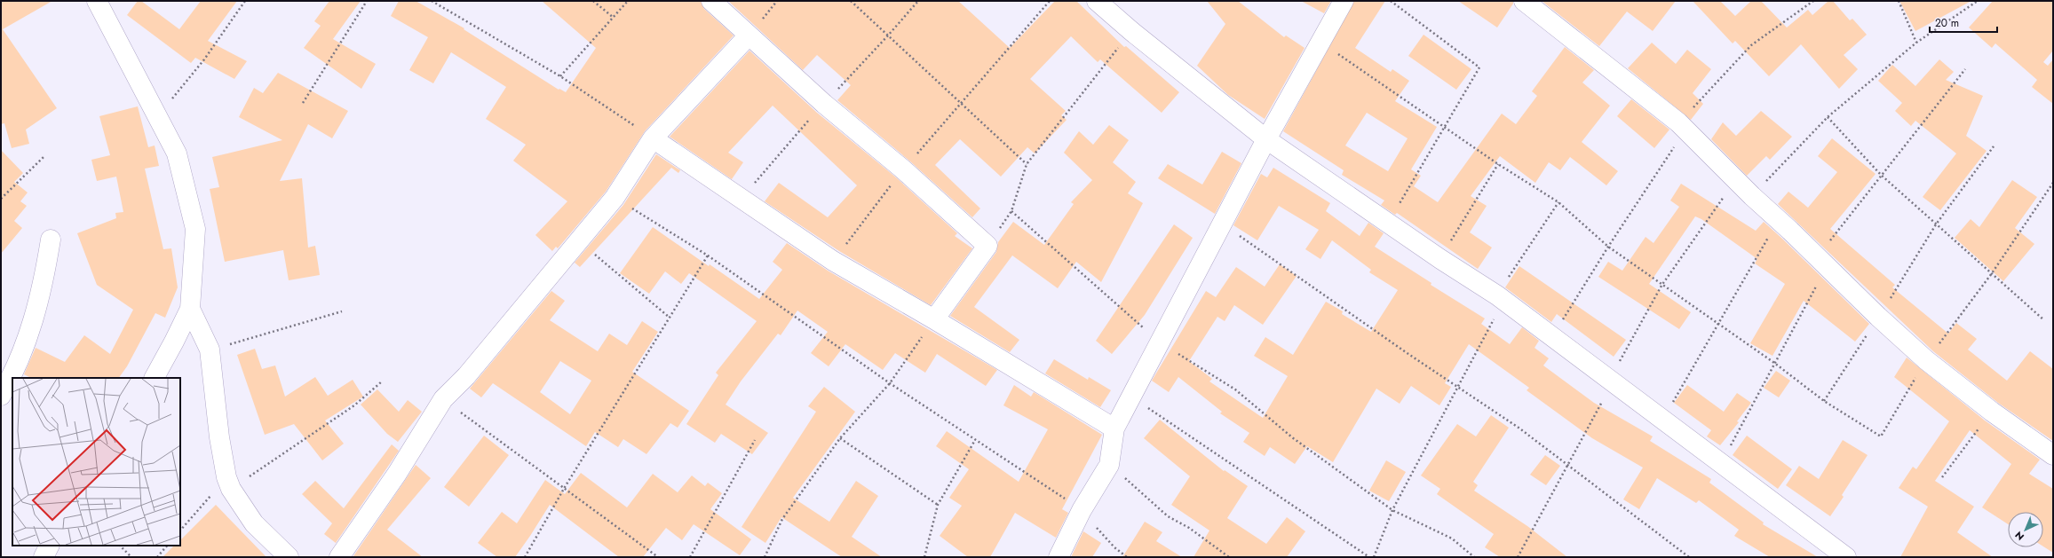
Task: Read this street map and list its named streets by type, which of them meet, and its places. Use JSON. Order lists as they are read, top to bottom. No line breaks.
{"scale_bar":"20 m","north":"bottom left"}
